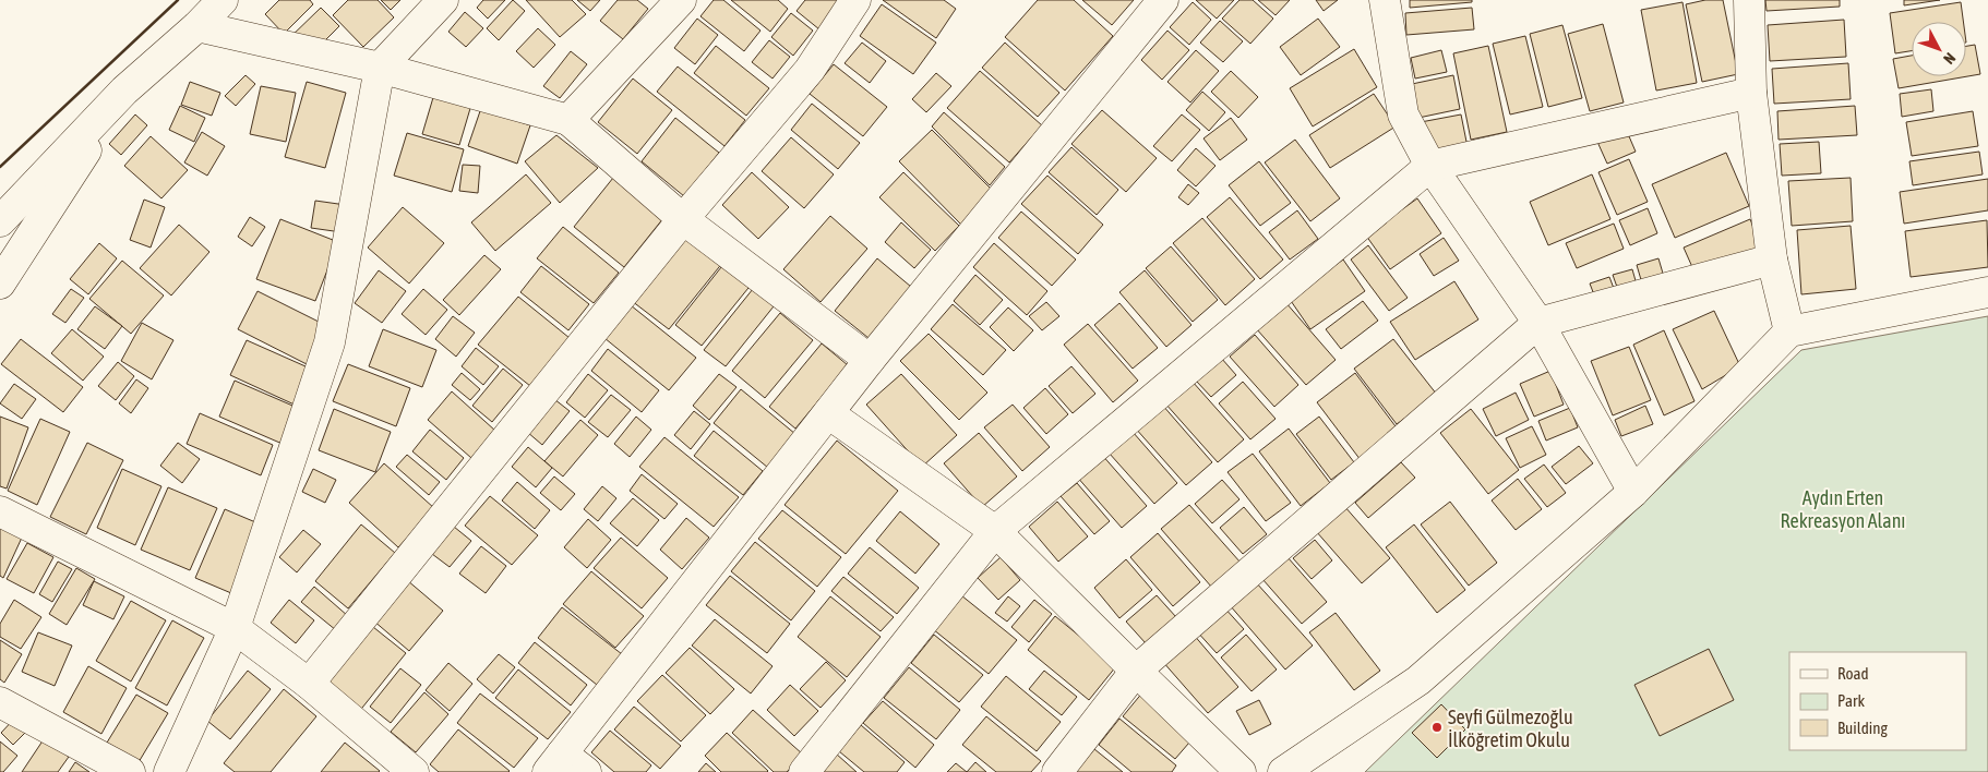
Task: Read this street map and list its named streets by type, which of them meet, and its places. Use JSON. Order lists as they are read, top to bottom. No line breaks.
{"parks":["Aydın Erten Rekreasyon Alanı"],"places":["Seyfi Gülmezoğlu İlköğretim Okulu"],"legend":["Road","Park","Building"],"north":"bottom right"}
